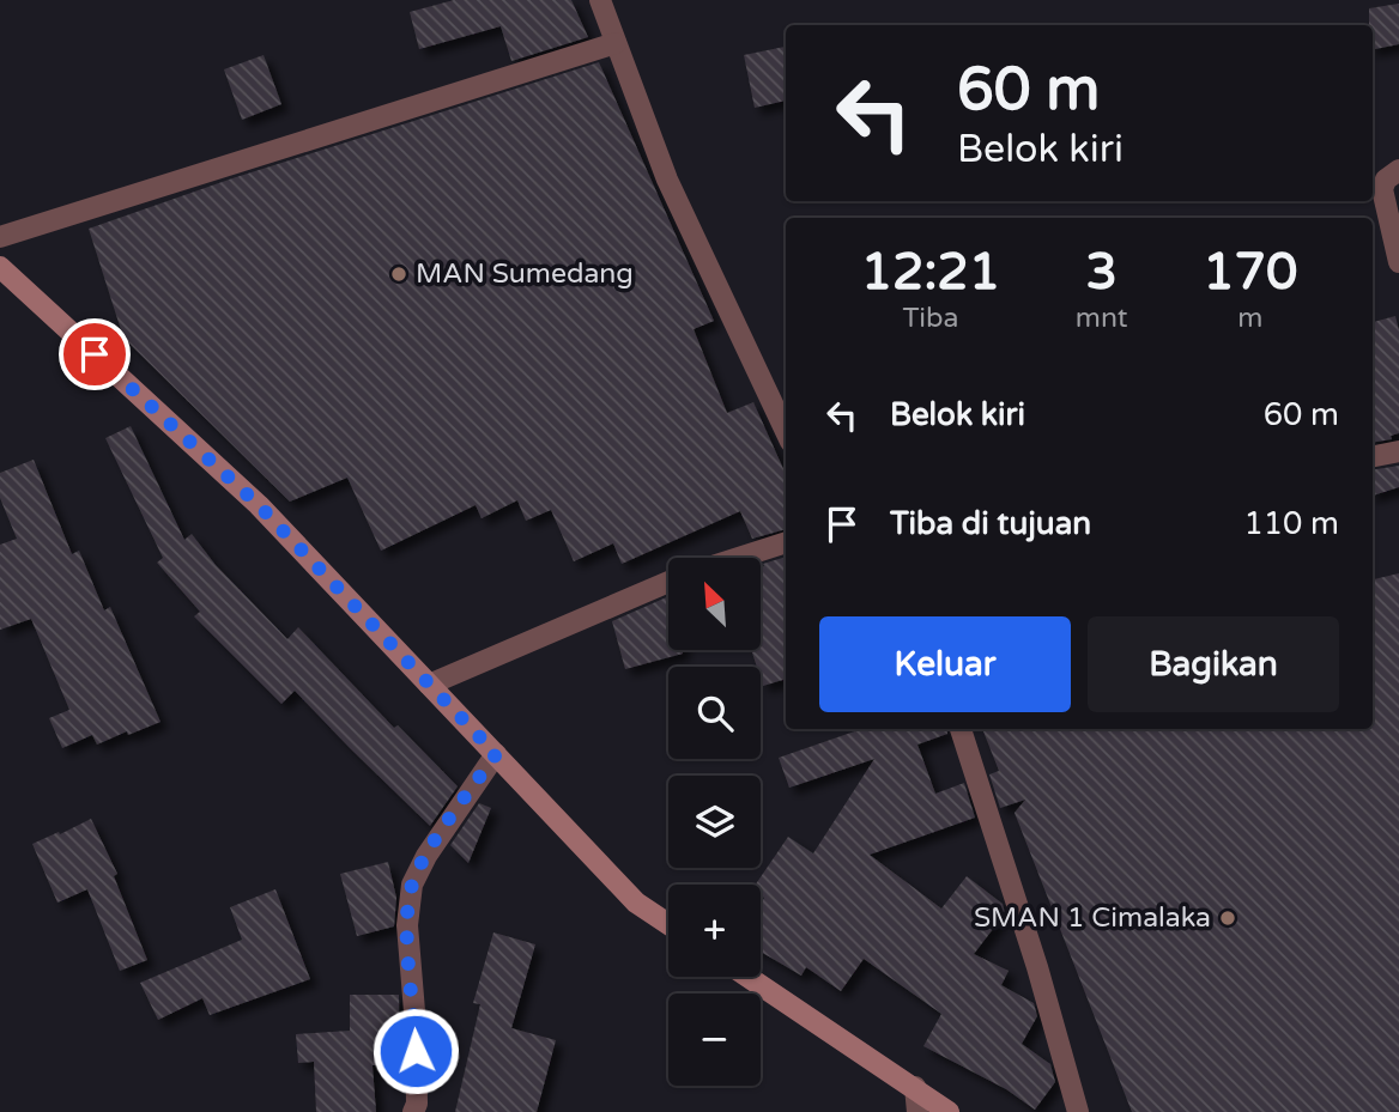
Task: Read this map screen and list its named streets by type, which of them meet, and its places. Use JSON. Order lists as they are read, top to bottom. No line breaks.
{"places":["MAN Sumedang","SMAN 1 Cimalaka"],"north":"top left","page":{"turn":["60 m","Belok kiri"],"eta":["12:21","Tiba","3","mnt","170","m"],"list":[{"name":"Belok kiri","value":"60 m"},{"name":"Tiba di tujuan","value":"110 m"}],"map_buttons":["+","−"],"buttons":["Keluar","Bagikan"]}}
